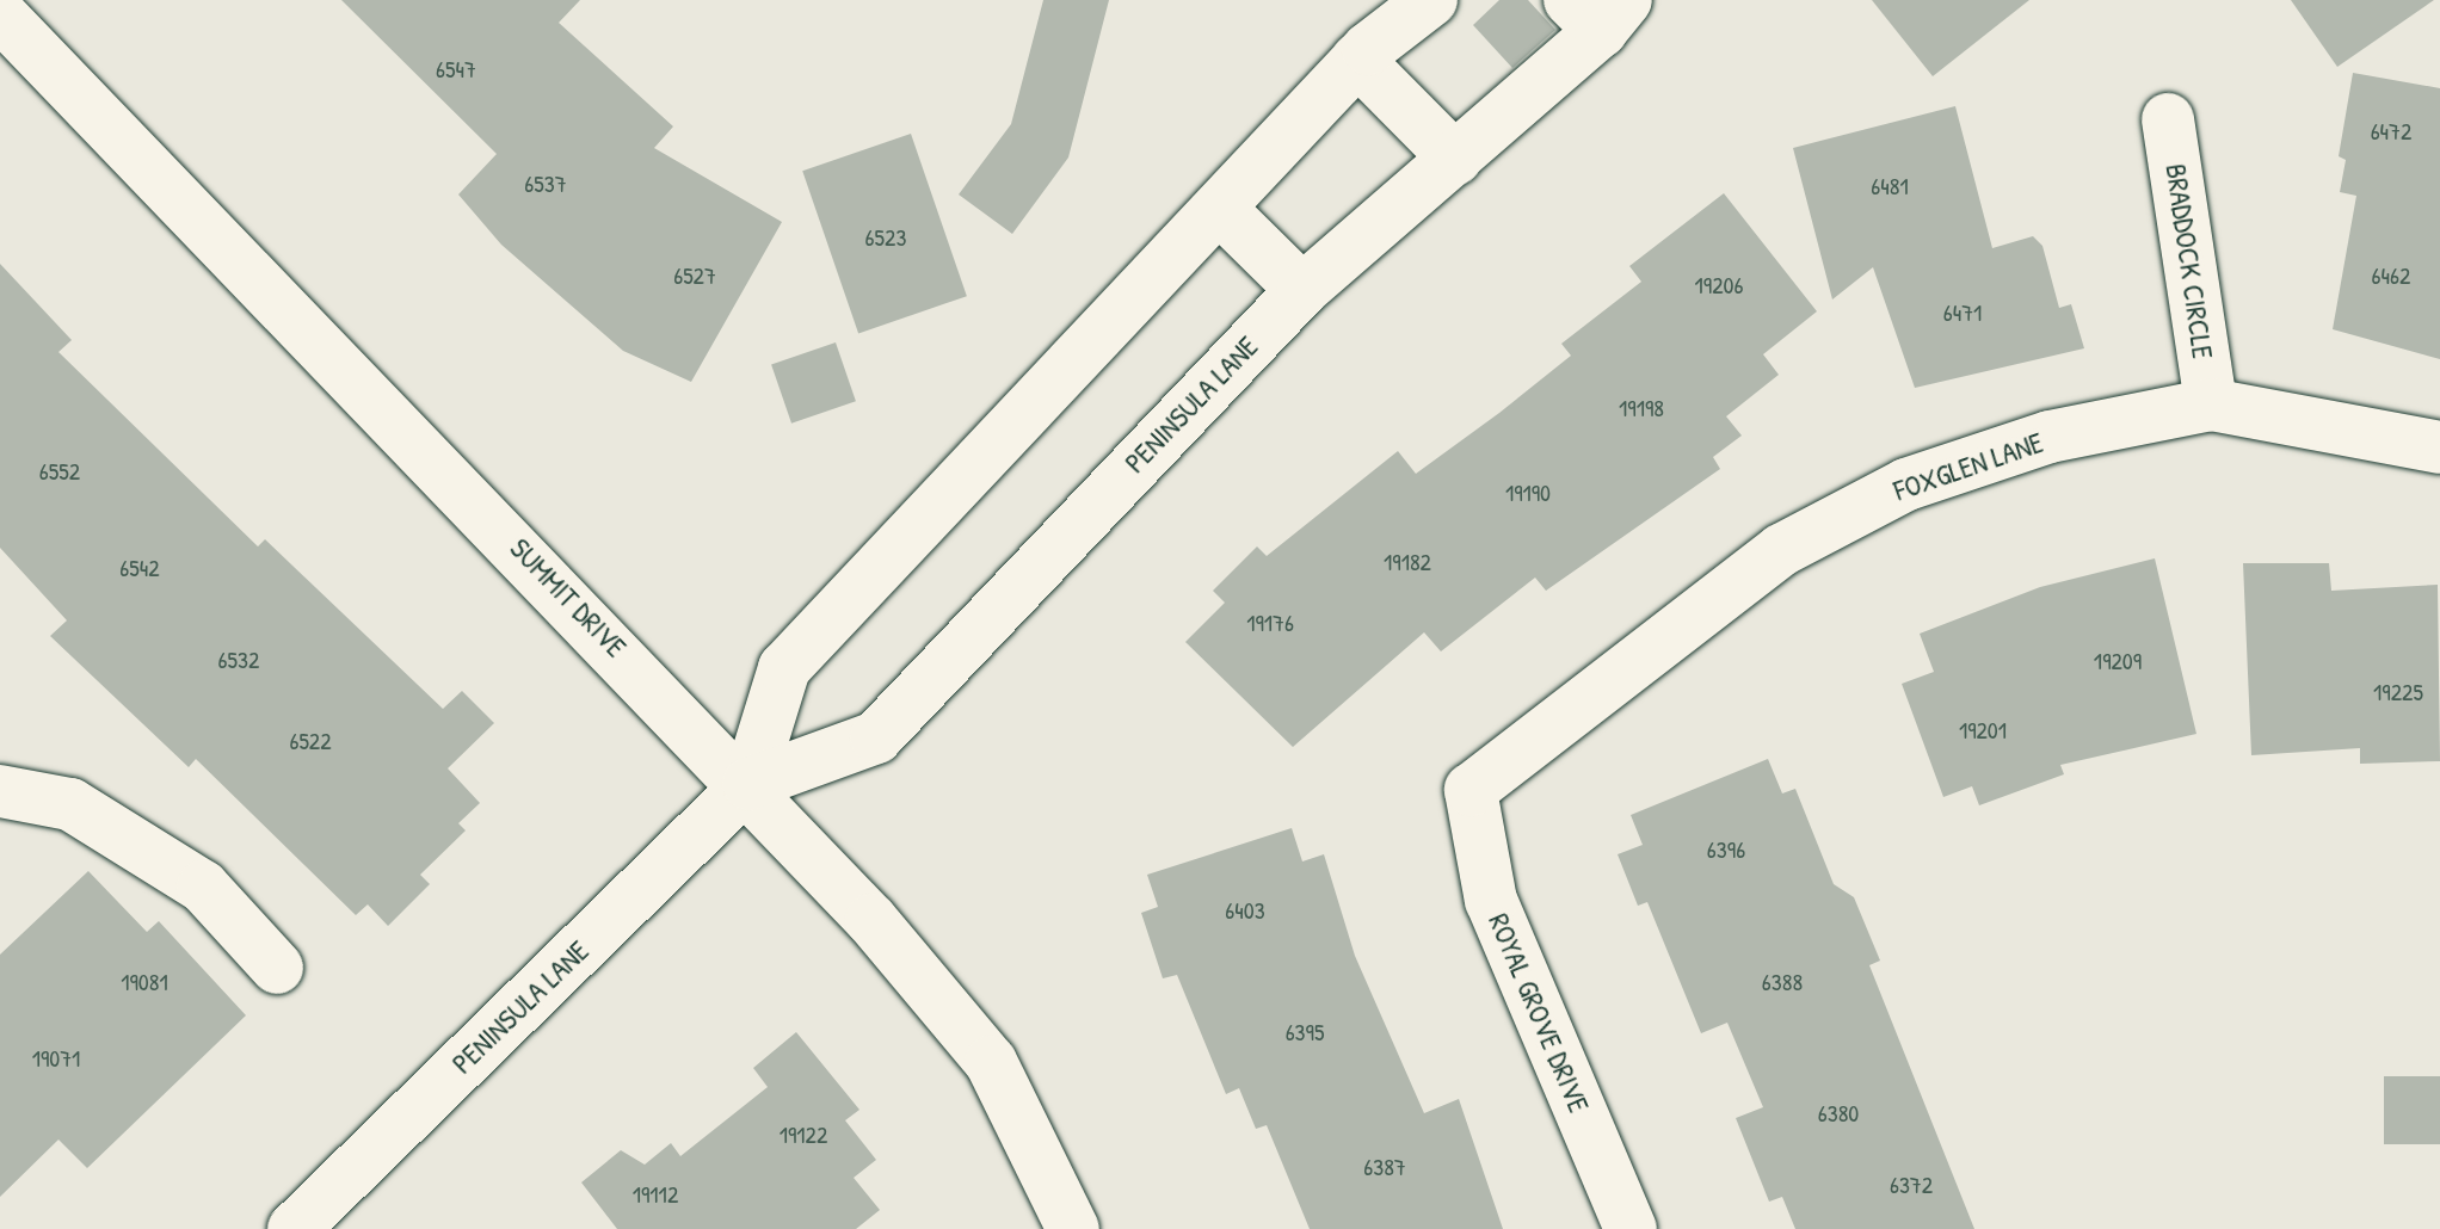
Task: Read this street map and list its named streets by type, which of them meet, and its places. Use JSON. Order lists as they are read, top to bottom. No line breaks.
{"streets":{"street":["BRADDOCK CIRCLE","PENINSULA LANE","FOXGLEN LANE","SUMMIT DRIVE","ROYAL GROVE DRIVE"]},"crossings":[["BRADDOCK CIRCLE","FOXGLEN LANE"],["PENINSULA LANE","SUMMIT DRIVE"],["FOXGLEN LANE","ROYAL GROVE DRIVE"]],"house_numbers":["6547","6472","6537","6481","6523","6527","6462","19206","6471","19198","6552","19190","19182","6542","19176","6532","19209","19225","19201","6522","6396","6403","19081","6388","6395","19071","6380","19122","6387","6372","19112"]}
